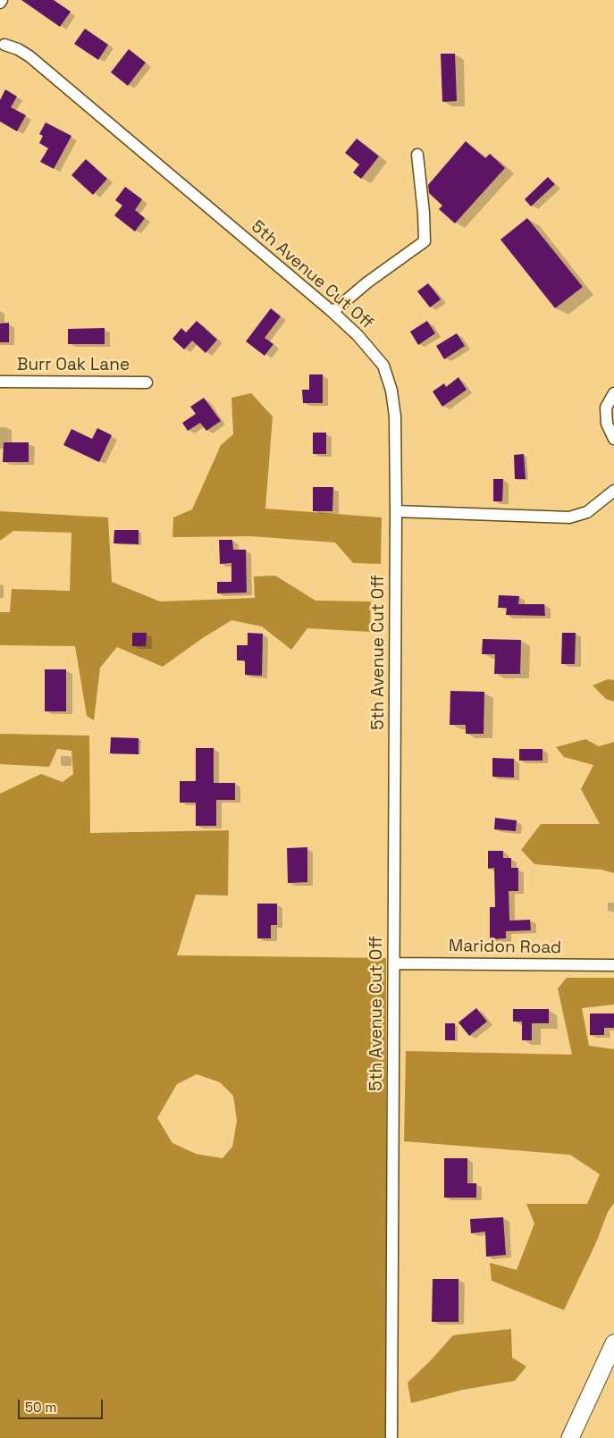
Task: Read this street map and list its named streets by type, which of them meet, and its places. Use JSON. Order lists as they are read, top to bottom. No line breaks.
{"streets":{"street":["5th Avenue Cut Off","Burr Oak Lane","Maridon Road"]},"crossings":[["5th Avenue Cut Off","Maridon Road"]],"scale_bar":"50 m"}
